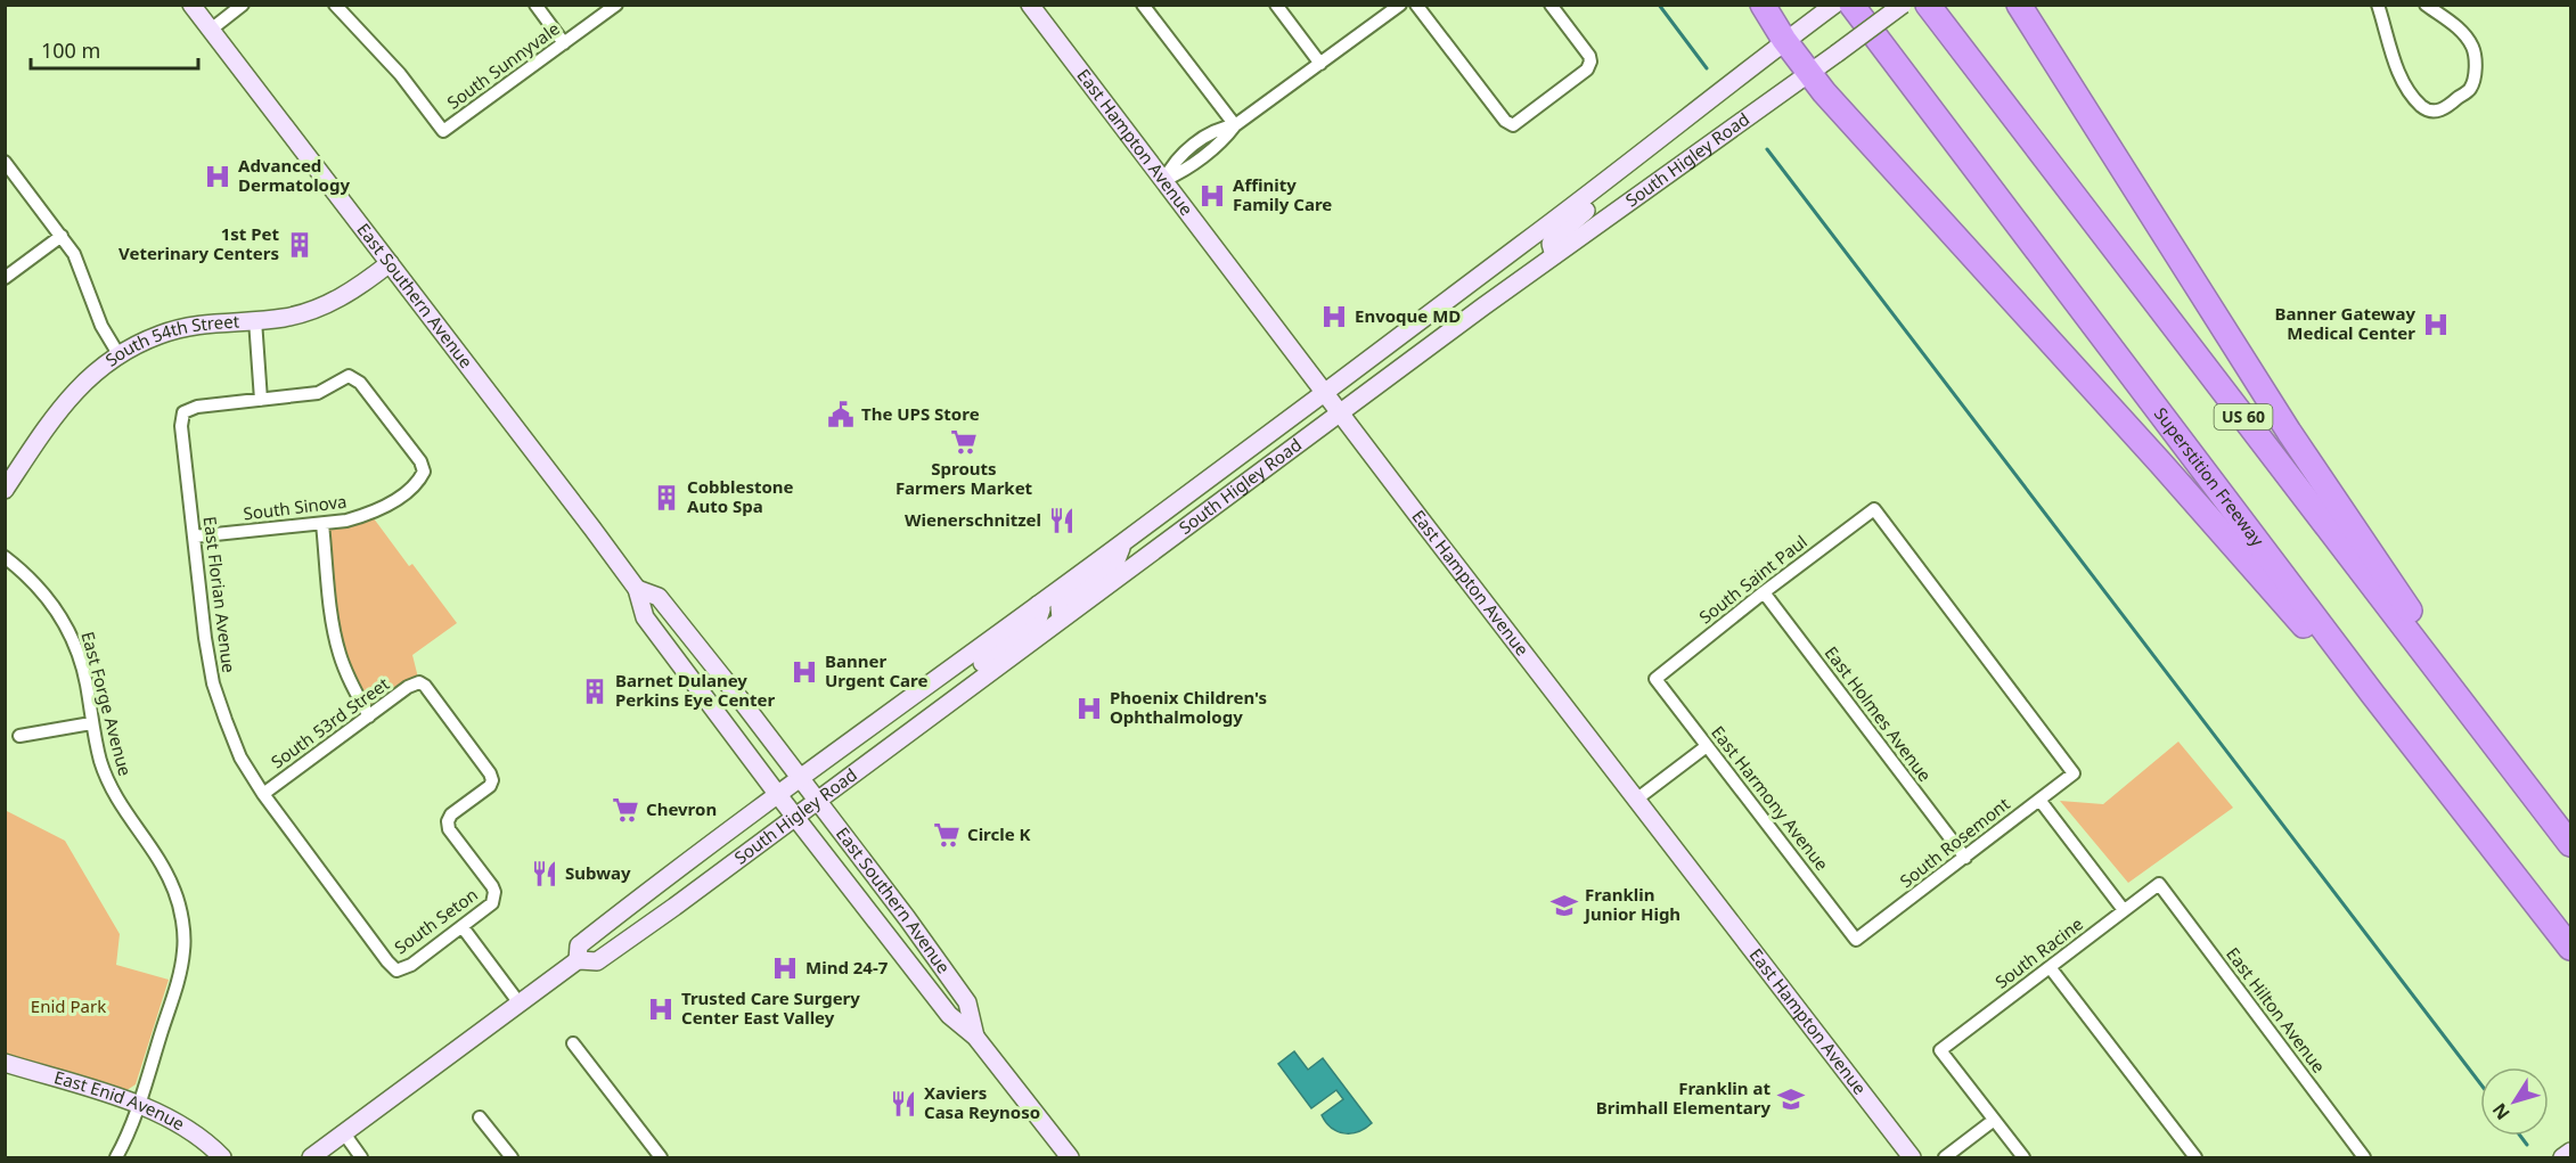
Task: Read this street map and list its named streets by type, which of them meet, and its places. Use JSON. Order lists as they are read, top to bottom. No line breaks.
{"streets":{"highway":["US 60","Superstition Freeway"],"main road":["East Hampton Avenue","South Higley Road","East Southern Avenue","South 54th Street","East Enid Avenue"],"street":["South Sunnyvale","South Sinova","South Saint Paul","East Florian Avenue","East Forge Avenue","East Holmes Avenue","South 53rd Street","East Harmony Avenue","South Rosemont","South Seton","South Racine","East Hilton Avenue"]},"crossings":[["East Hampton Avenue","South Higley Road"],["South Higley Road","East Southern Avenue"],["East Southern Avenue","South 54th Street"],["South Sinova","East Florian Avenue"],["South Saint Paul","East Holmes Avenue"],["South Saint Paul","East Harmony Avenue"],["South Saint Paul","South Rosemont"],["East Florian Avenue","South 53rd Street"],["East Florian Avenue","South Seton"],["East Forge Avenue","East Enid Avenue"],["East Holmes Avenue","South Rosemont"],["South 53rd Street","South Seton"],["East Harmony Avenue","South Rosemont"],["South Racine","East Hilton Avenue"]],"parks":["Enid Park"],"places":{"hospital":["Advanced Dermatology","Affinity Family Care","Envoque MD","Banner Gateway Medical Center","Banner Urgent Care","Phoenix Children's Ophthalmology","Mind 24-7","Trusted Care Surgery Center East Valley"],"building":["1st Pet Veterinary Centers","Cobblestone Auto Spa","Barnet Dulaney Perkins Eye Center"],"public building":["The UPS Store"],"supermarket":["Sprouts Farmers Market","Chevron","Circle K"],"restaurant":["Wienerschnitzel","Subway","Xaviers Casa Reynoso"],"school or university":["Franklin Junior High","Franklin at Brimhall Elementary"]},"scale_bar":"100 m","north":"bottom left"}
